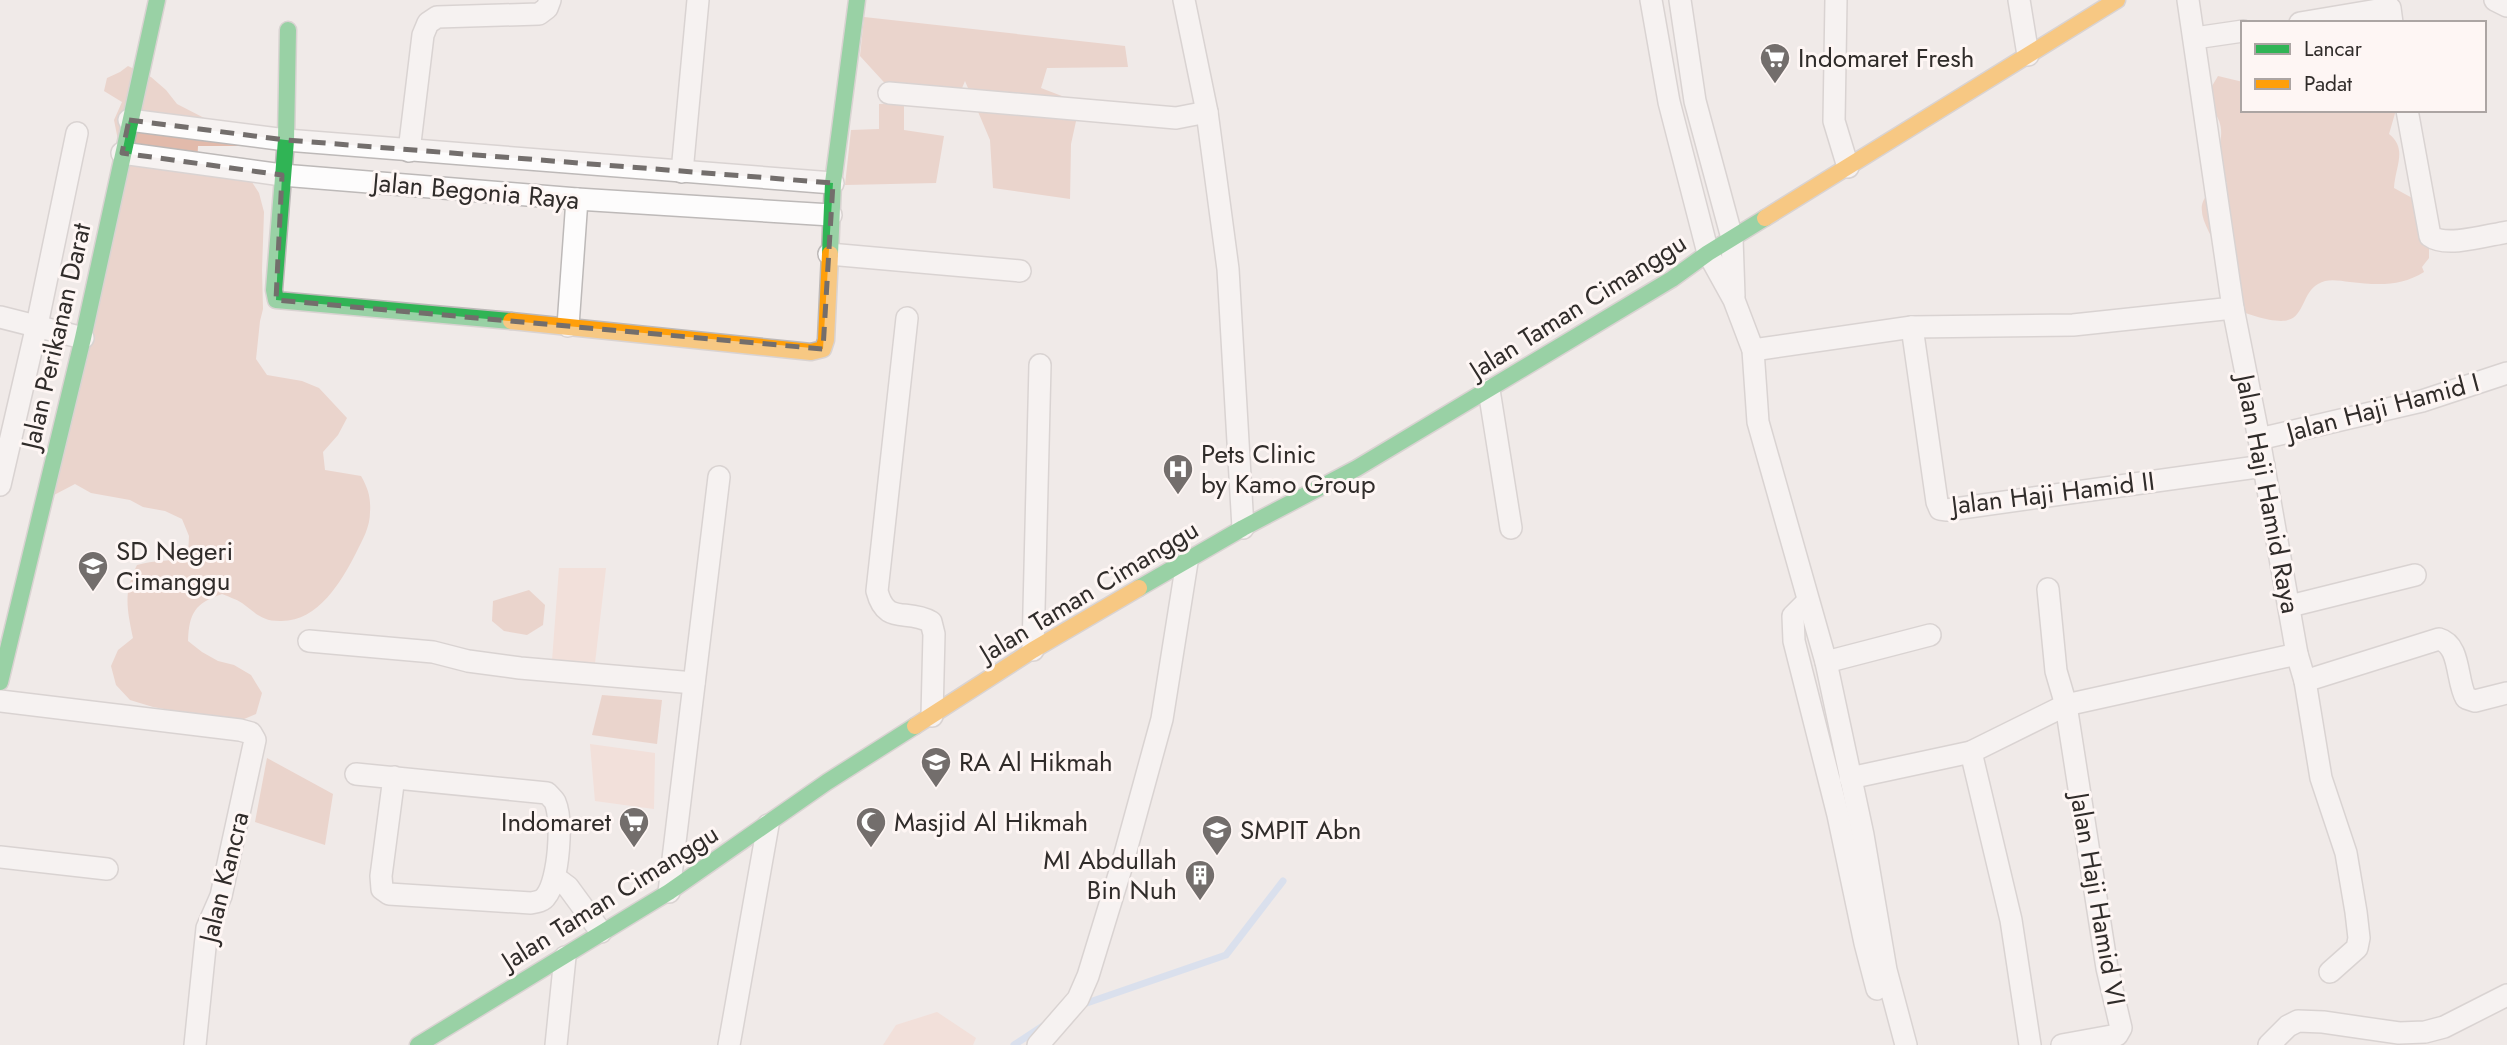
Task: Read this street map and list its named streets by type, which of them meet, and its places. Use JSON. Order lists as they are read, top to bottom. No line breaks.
{"streets":{"street":["Jalan Begonia Raya","Jalan Taman Cimanggu","Jalan Perikanan Darat","Jalan Haji Hamid I","Jalan Haji Hamid II","Jalan Haji Hamid Raya","Jalan Kancra","Jalan Haji Hamid VI"]},"crossings":[["Jalan Begonia Raya","Jalan Perikanan Darat"],["Jalan Haji Hamid I","Jalan Haji Hamid Raya"],["Jalan Haji Hamid II","Jalan Haji Hamid Raya"]],"places":{"supermarket":["Indomaret Fresh","Indomaret"],"hospital":["Pets Clinic by Kamo Group"],"school or university":["SD Negeri Cimanggu","RA Al Hikmah","SMPIT Abn"],"mosque":["Masjid Al Hikmah"],"building":["MI Abdullah Bin Nuh"]},"legend":["Lancar","Padat"]}
